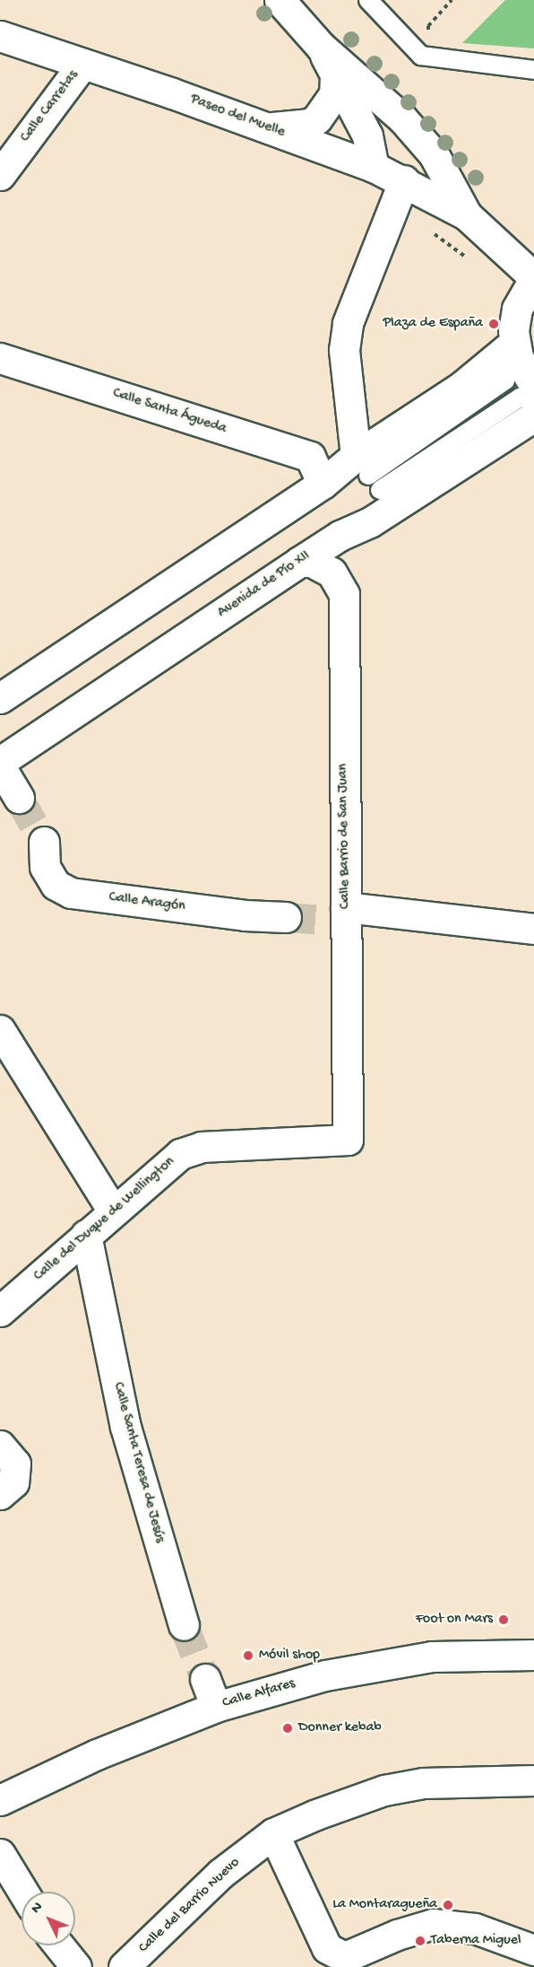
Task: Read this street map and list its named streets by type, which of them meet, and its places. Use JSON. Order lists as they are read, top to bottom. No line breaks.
{"streets":{"street":["Calle Carretas","Paseo del Muelle","Calle Santa Águeda","Avenida de Pío XII","Calle Barrio de San Juan","Calle Aragón","Calle del Duque de Wellington","Calle Santa Teresa de Jesús","Calle Alfares","Calle del Barrio Nuevo"]},"crossings":[["Calle Carretas","Paseo del Muelle"],["Avenida de Pío XII","Calle Barrio de San Juan"],["Calle Barrio de San Juan","Calle del Duque de Wellington"],["Calle del Duque de Wellington","Calle Santa Teresa de Jesús"]],"places":["Plaza de España","Foot on Mars","Móvil shop","Donner kebab","La Montaragueña","Taberna Miguel"],"north":"top left"}
